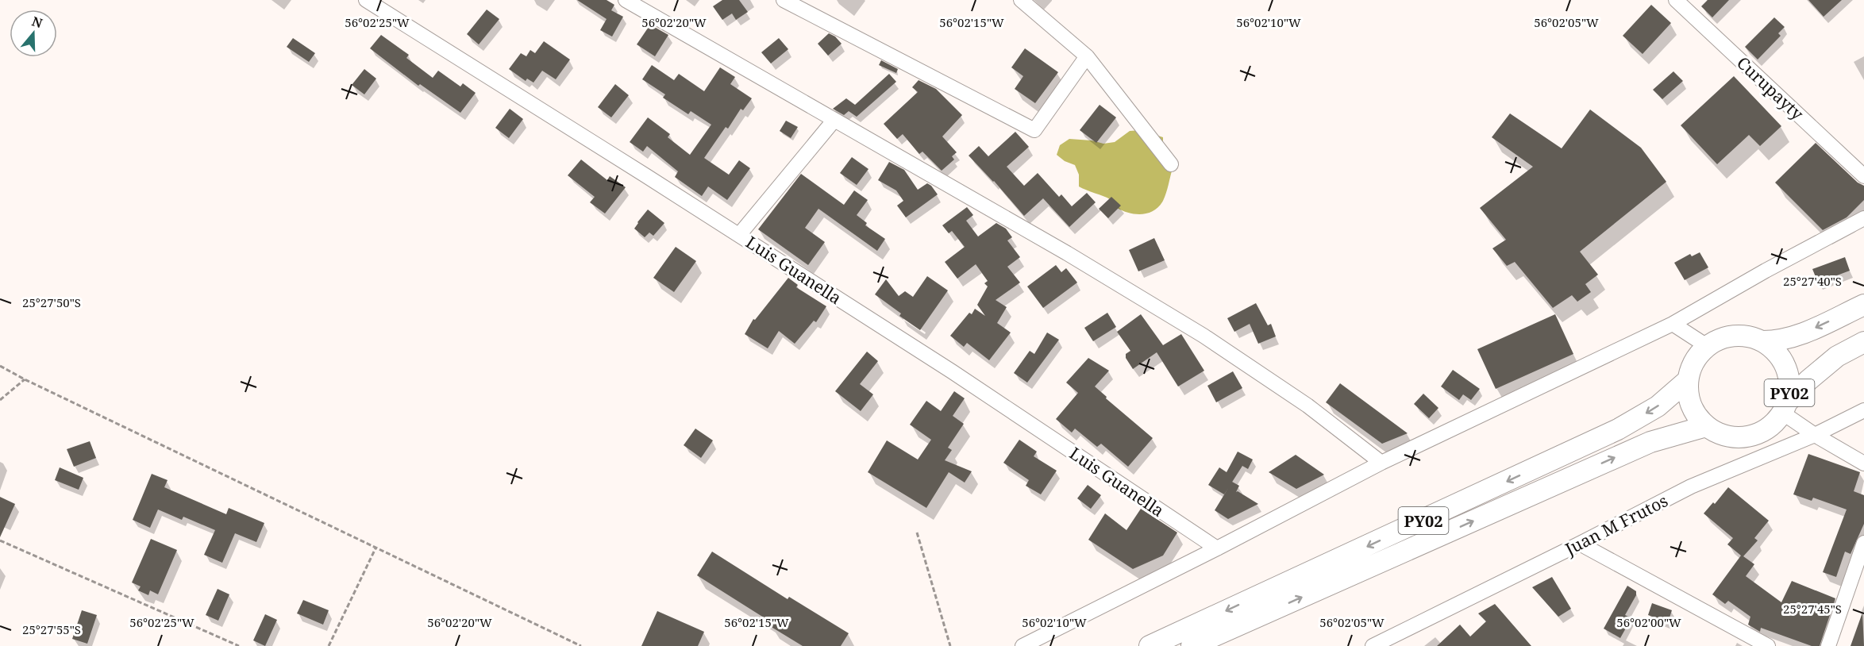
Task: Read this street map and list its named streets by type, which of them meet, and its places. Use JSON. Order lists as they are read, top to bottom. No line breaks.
{"streets":{"highway":["PY02"],"street":["Curupayty","Luis Guanella","Juan M Frutos"]},"north":"top","coordinates":["56°02'25\"W","56°02'20\"W","56°02'15\"W","56°02'10\"W","56°02'05\"W","25°27'40\"S","25°27'50\"S","25°27'45\"S","56°02'00\"W","25°27'55\"S"]}
